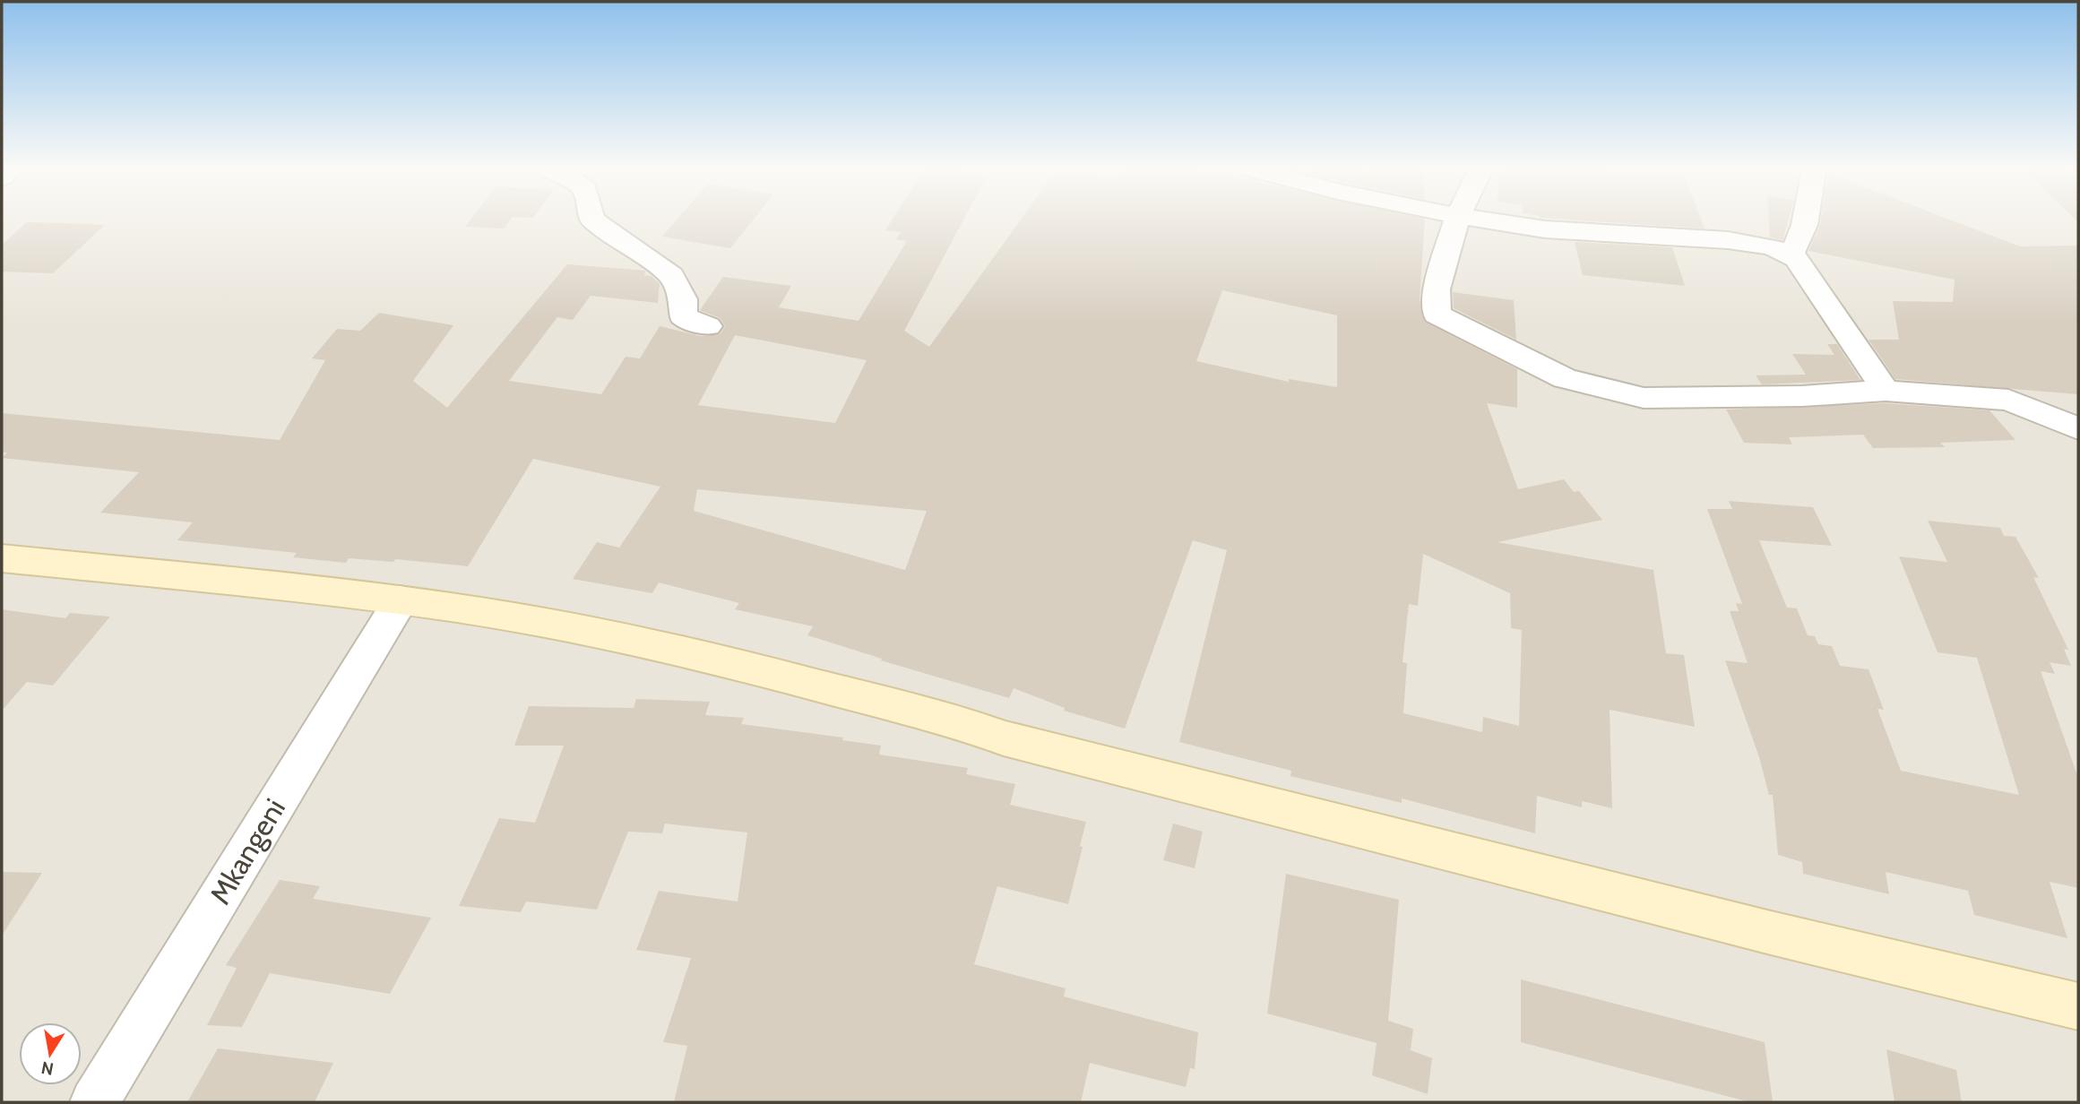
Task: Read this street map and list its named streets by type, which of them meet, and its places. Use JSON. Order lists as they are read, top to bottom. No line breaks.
{"streets":{"street":["Mkangeni"]},"north":"bottom"}
